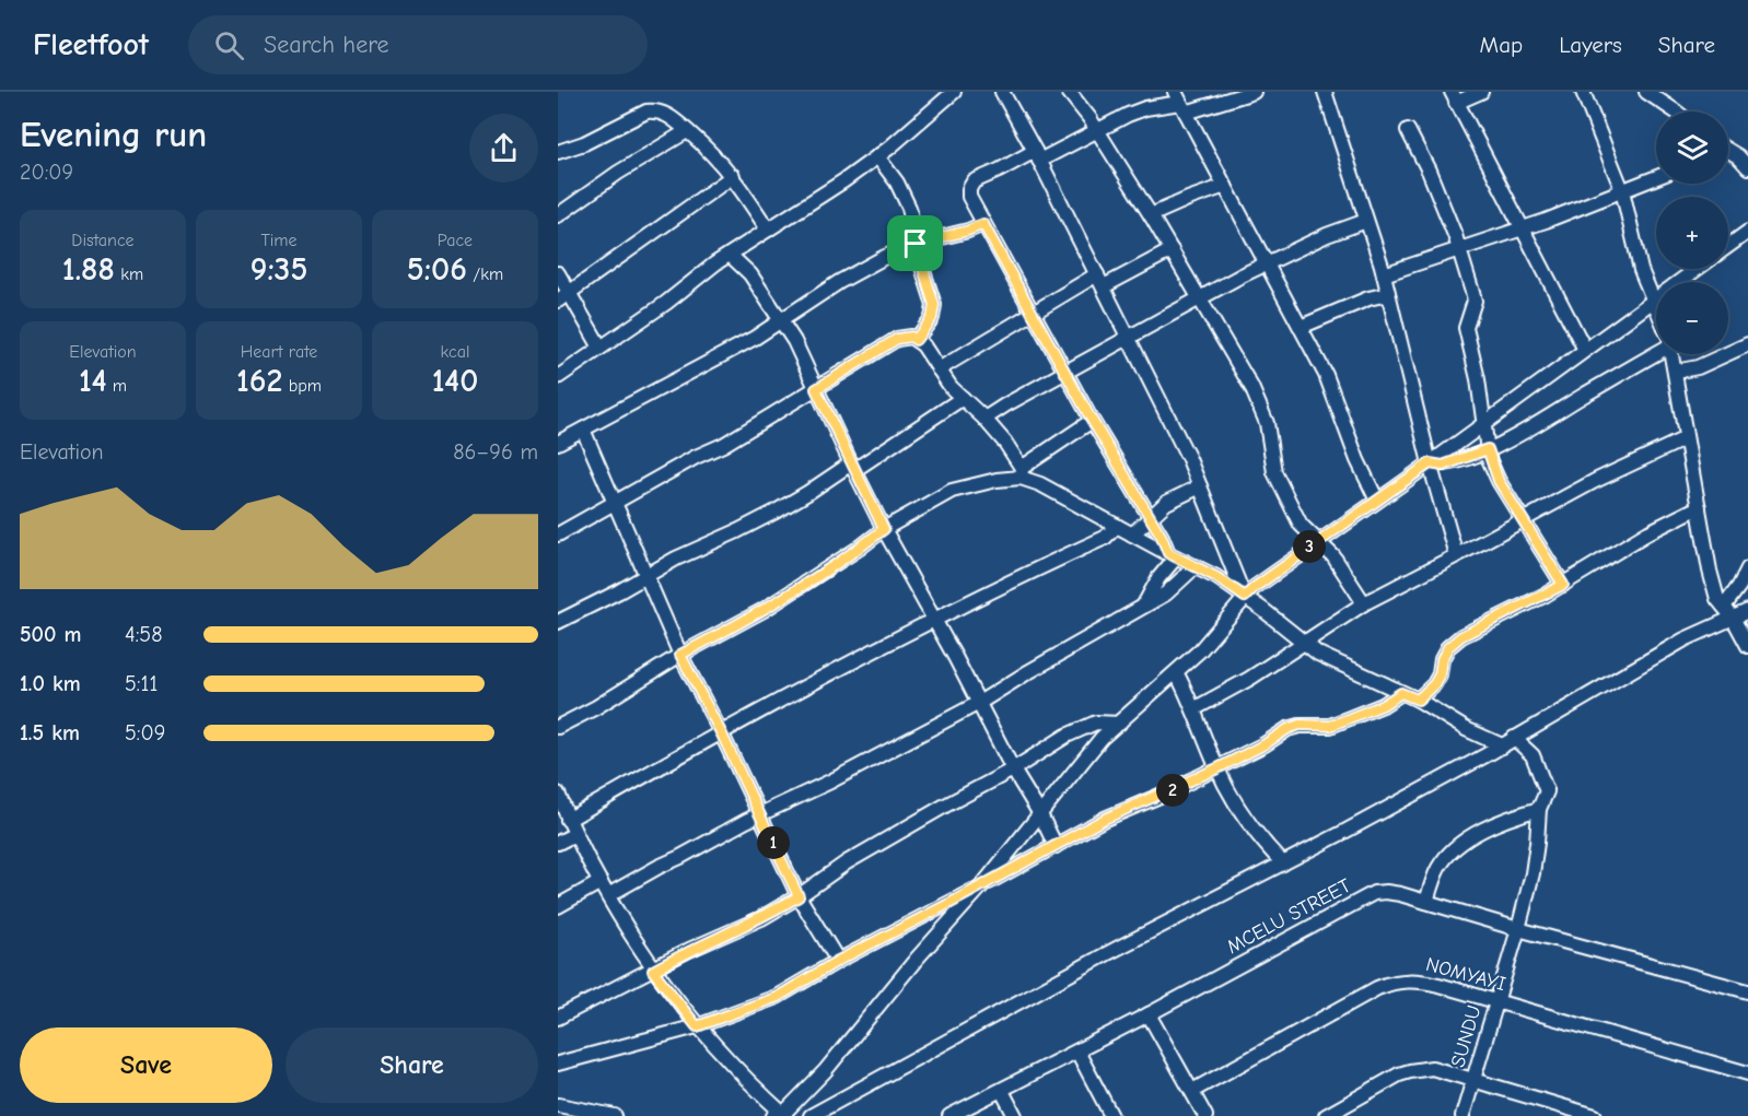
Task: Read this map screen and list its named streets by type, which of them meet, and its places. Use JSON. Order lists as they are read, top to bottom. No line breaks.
{"streets":{"street":["MCELU STREET","NOMYAYI","SUNDU"]},"crossings":[["MCELU STREET","SUNDU"],["NOMYAYI","SUNDU"]],"page":{"header":"Fleetfoot","search":"Search here","nav":["Map","Layers","Share"],"heading":["Evening run","20:09"],"map_buttons":["+","−"],"stats":[["Distance","1.88 km"],["Time","9:35"],["Pace","5:06 /km"],["Elevation","14 m"],["Heart rate","162 bpm"],["kcal","140"]],"chart":["Elevation","86–96 m"],"pins":["3","2","1"],"list":[{"name":"500 m","note":"4:58"},{"name":"1.0 km","note":"5:11"},{"name":"1.5 km","note":"5:09"}],"buttons":["Save","Share"]}}
